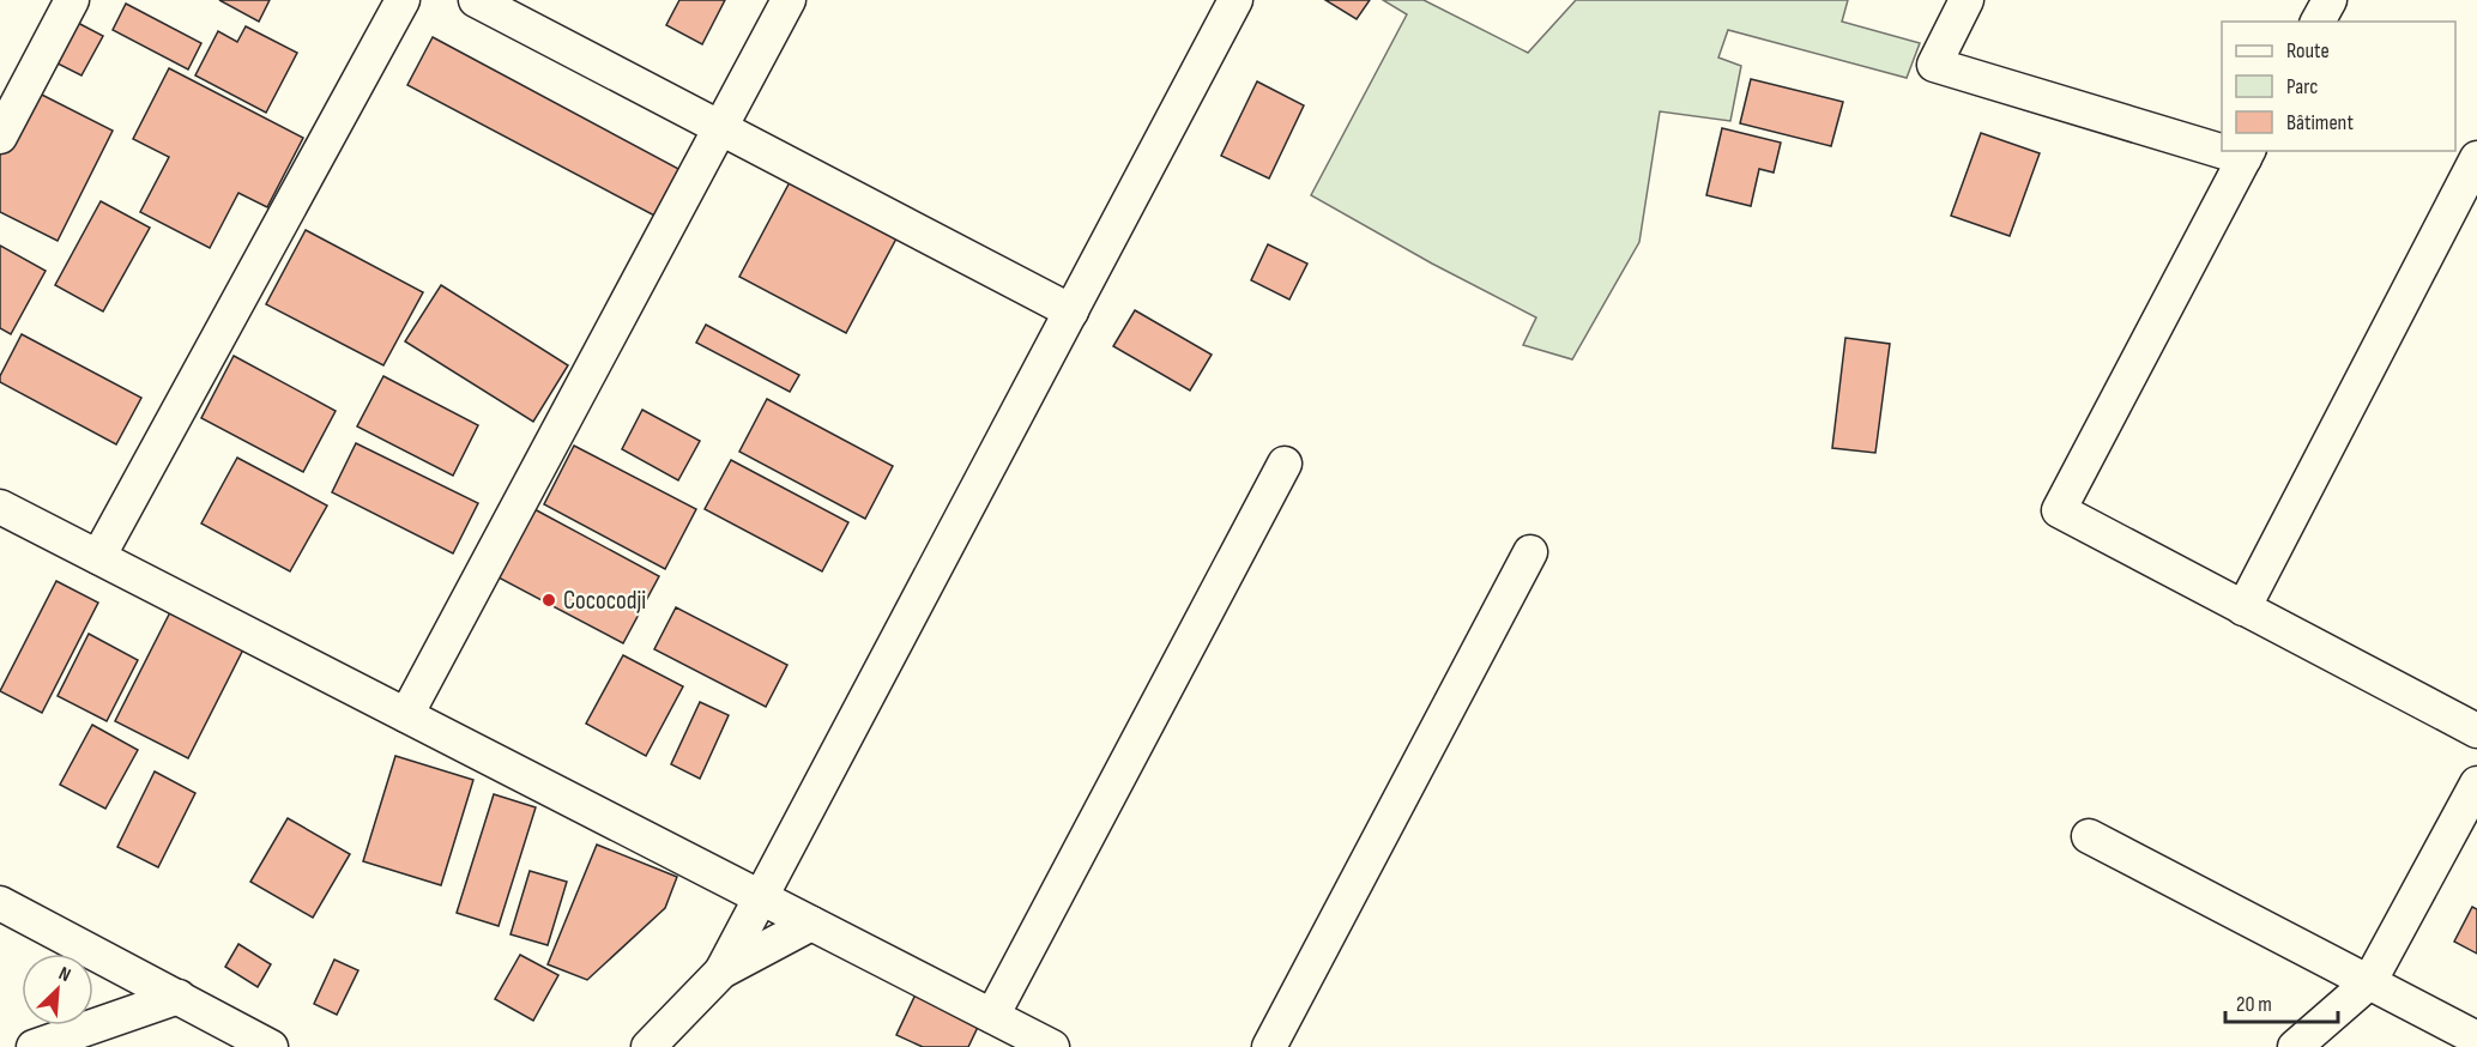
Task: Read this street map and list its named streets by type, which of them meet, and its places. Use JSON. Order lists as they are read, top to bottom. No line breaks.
{"places":["Cococodji"],"legend":["Route","Parc","Bâtiment"],"scale_bar":"20 m","north":"top right"}
